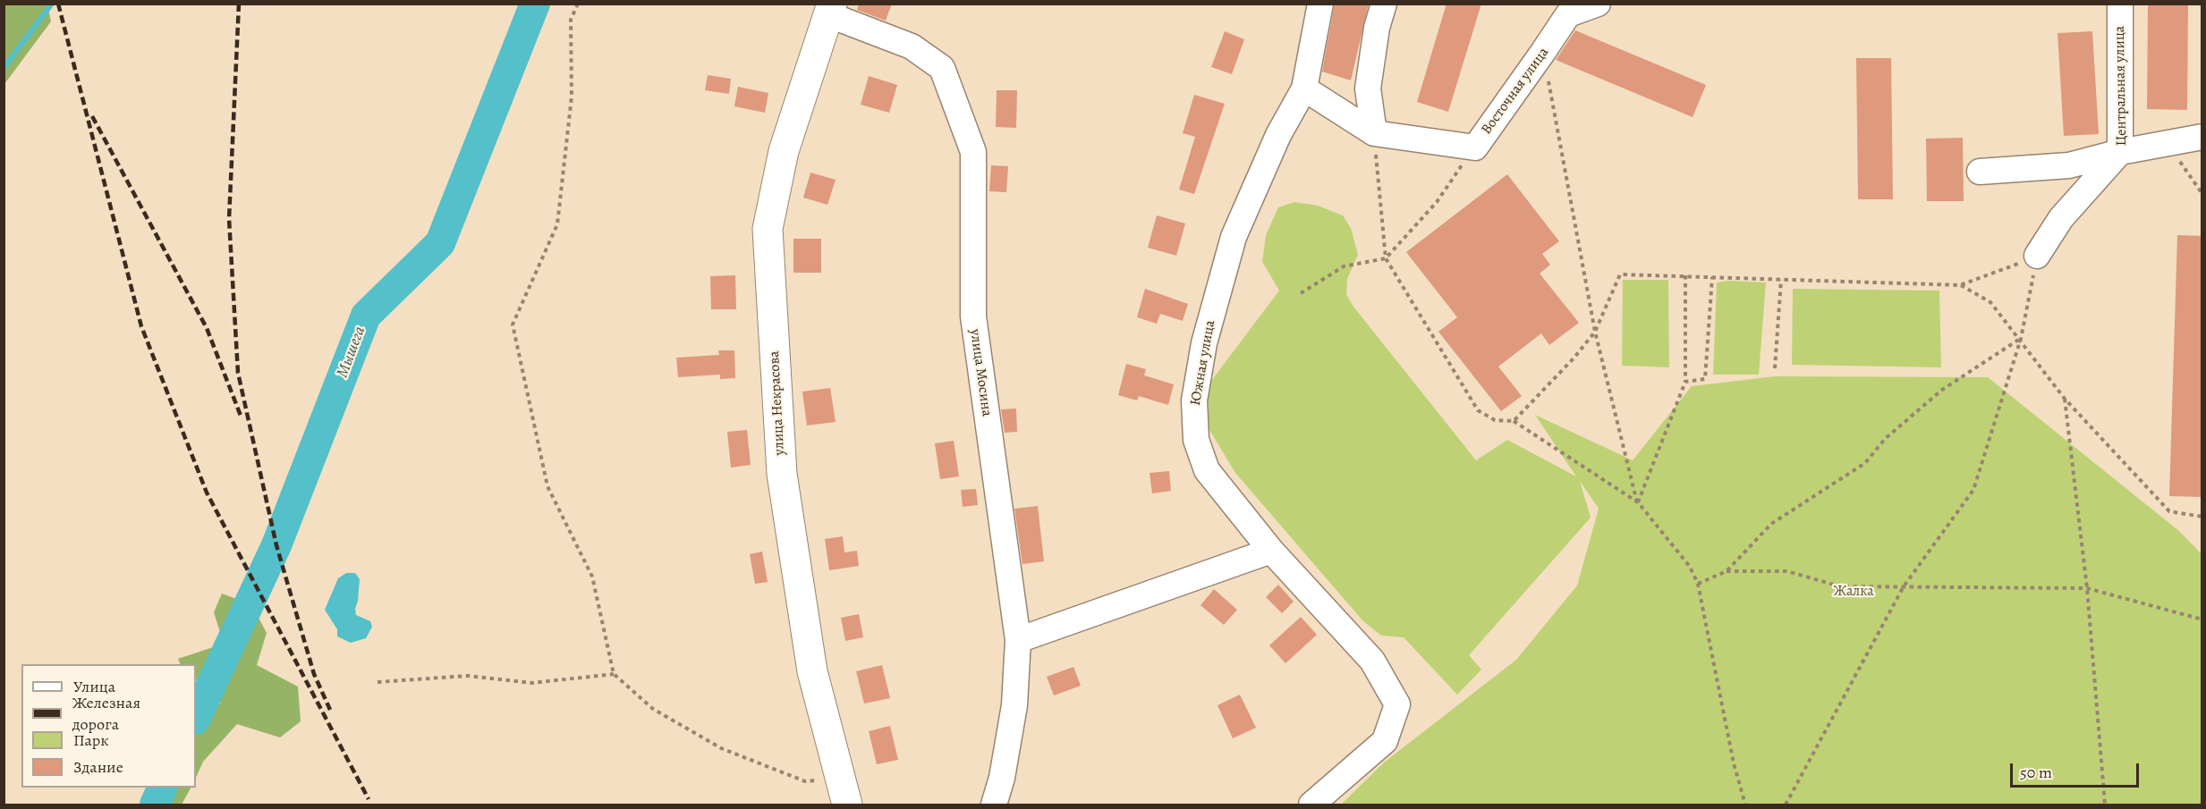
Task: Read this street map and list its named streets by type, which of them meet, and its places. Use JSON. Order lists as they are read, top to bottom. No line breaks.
{"streets":{"main road":["улица Некрасова"],"street":["Центральная улица","Восточная улица","Южная улица","улица Мосина"]},"crossings":[["Восточная улица","Южная улица"],["улица Мосина","улица Некрасова"]],"water":["Мышега"],"parks":["Жалка"],"legend":["Улица","Железная дорога","Парк","Здание"],"scale_bar":"50 m"}
